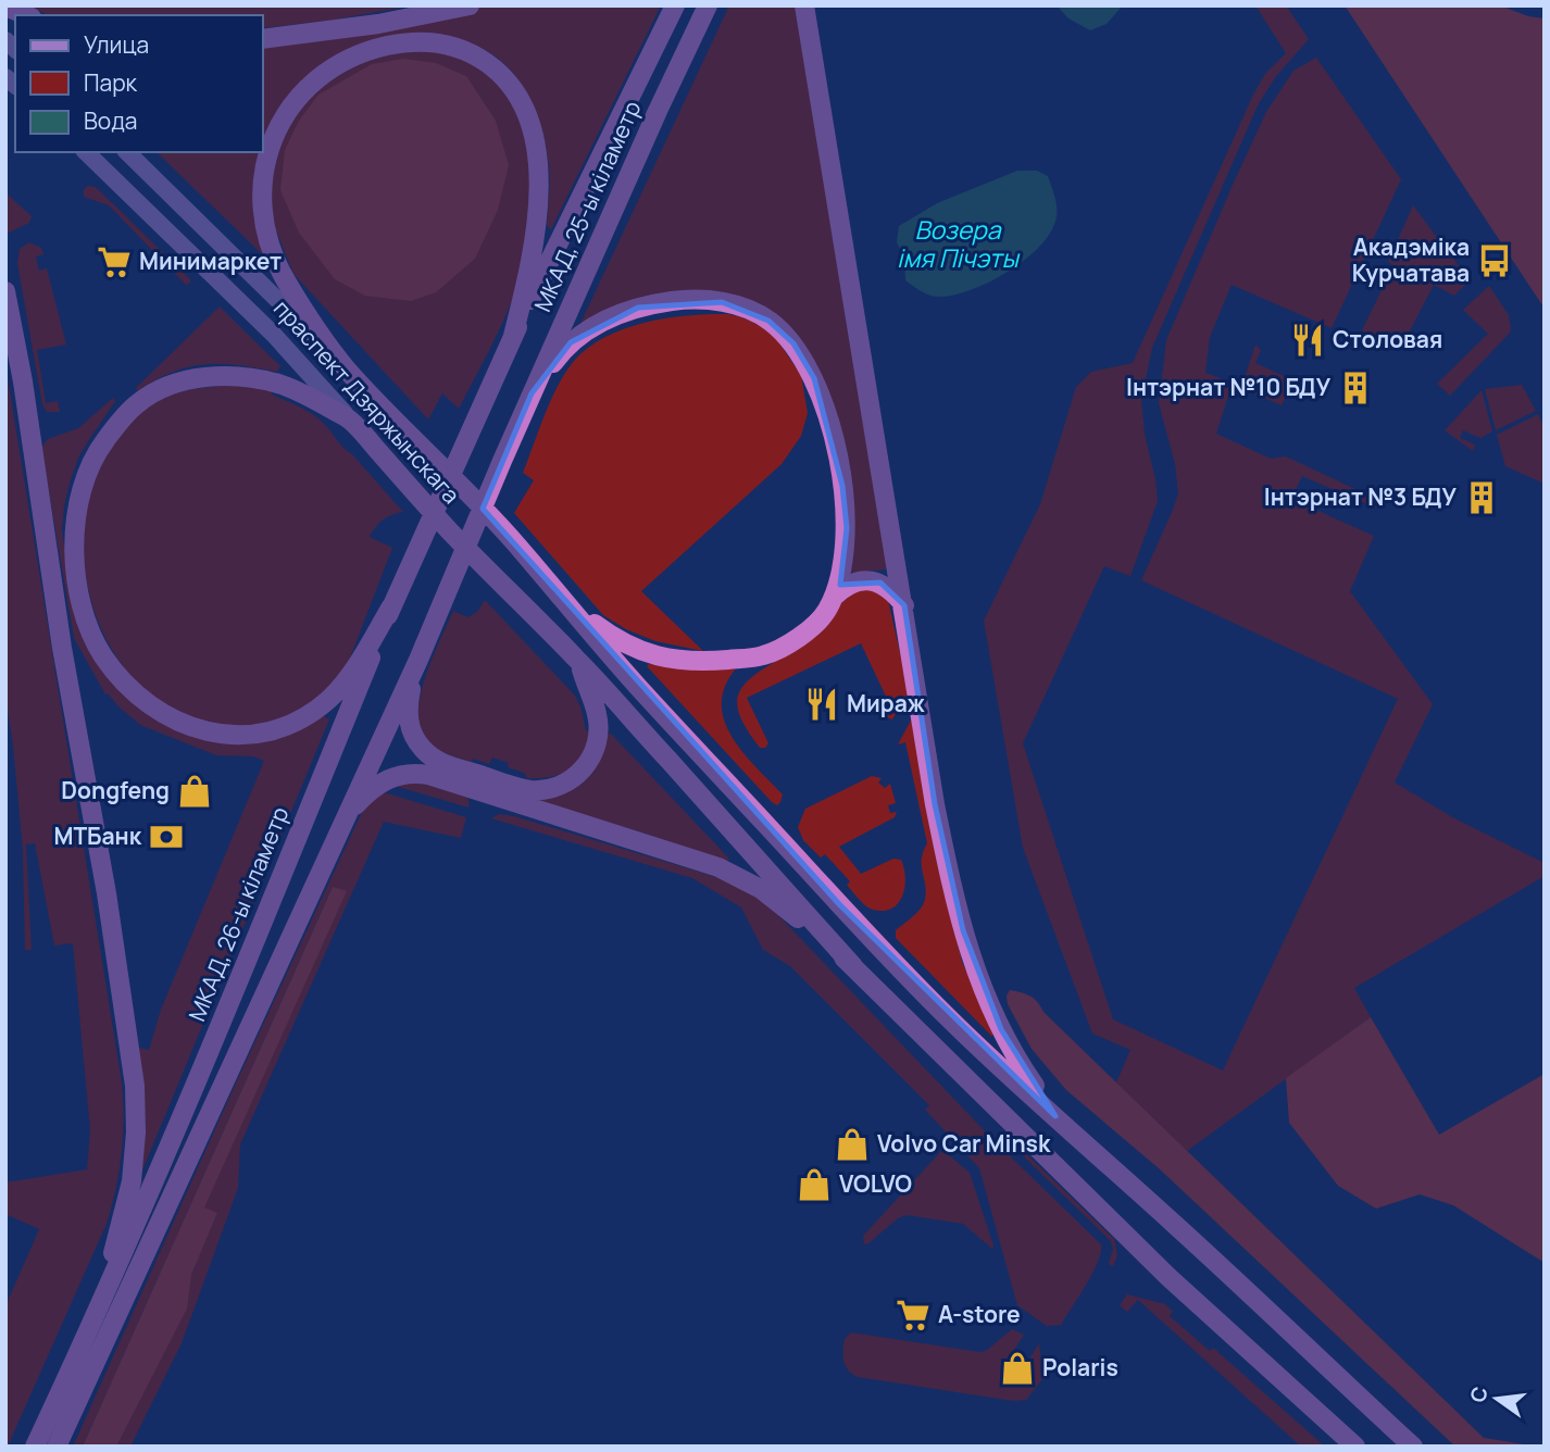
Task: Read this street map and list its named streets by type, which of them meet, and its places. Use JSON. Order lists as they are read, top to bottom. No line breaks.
{"streets":{"highway":["МКАД, 25-ы кіламетр","праспект Дзяржынскага","МКАД, 26-ы кіламетр"]},"crossings":[["МКАД, 25-ы кіламетр","МКАД, 26-ы кіламетр"]],"water":["Возера імя Пічэты"],"places":{"bus stop":["Акадэміка Курчатава"],"supermarket":["Минимаркет","А-store"],"restaurant":["Столовая","Мираж"],"building":["Інтэрнат №10 БДУ","Інтэрнат №3 БДУ"],"shop":["Dongfeng","Volvo Car Minsk","VOLVO","Polaris"],"bank":["МТБанк"]},"legend":["Улица","Парк","Вода"],"north":"left"}
